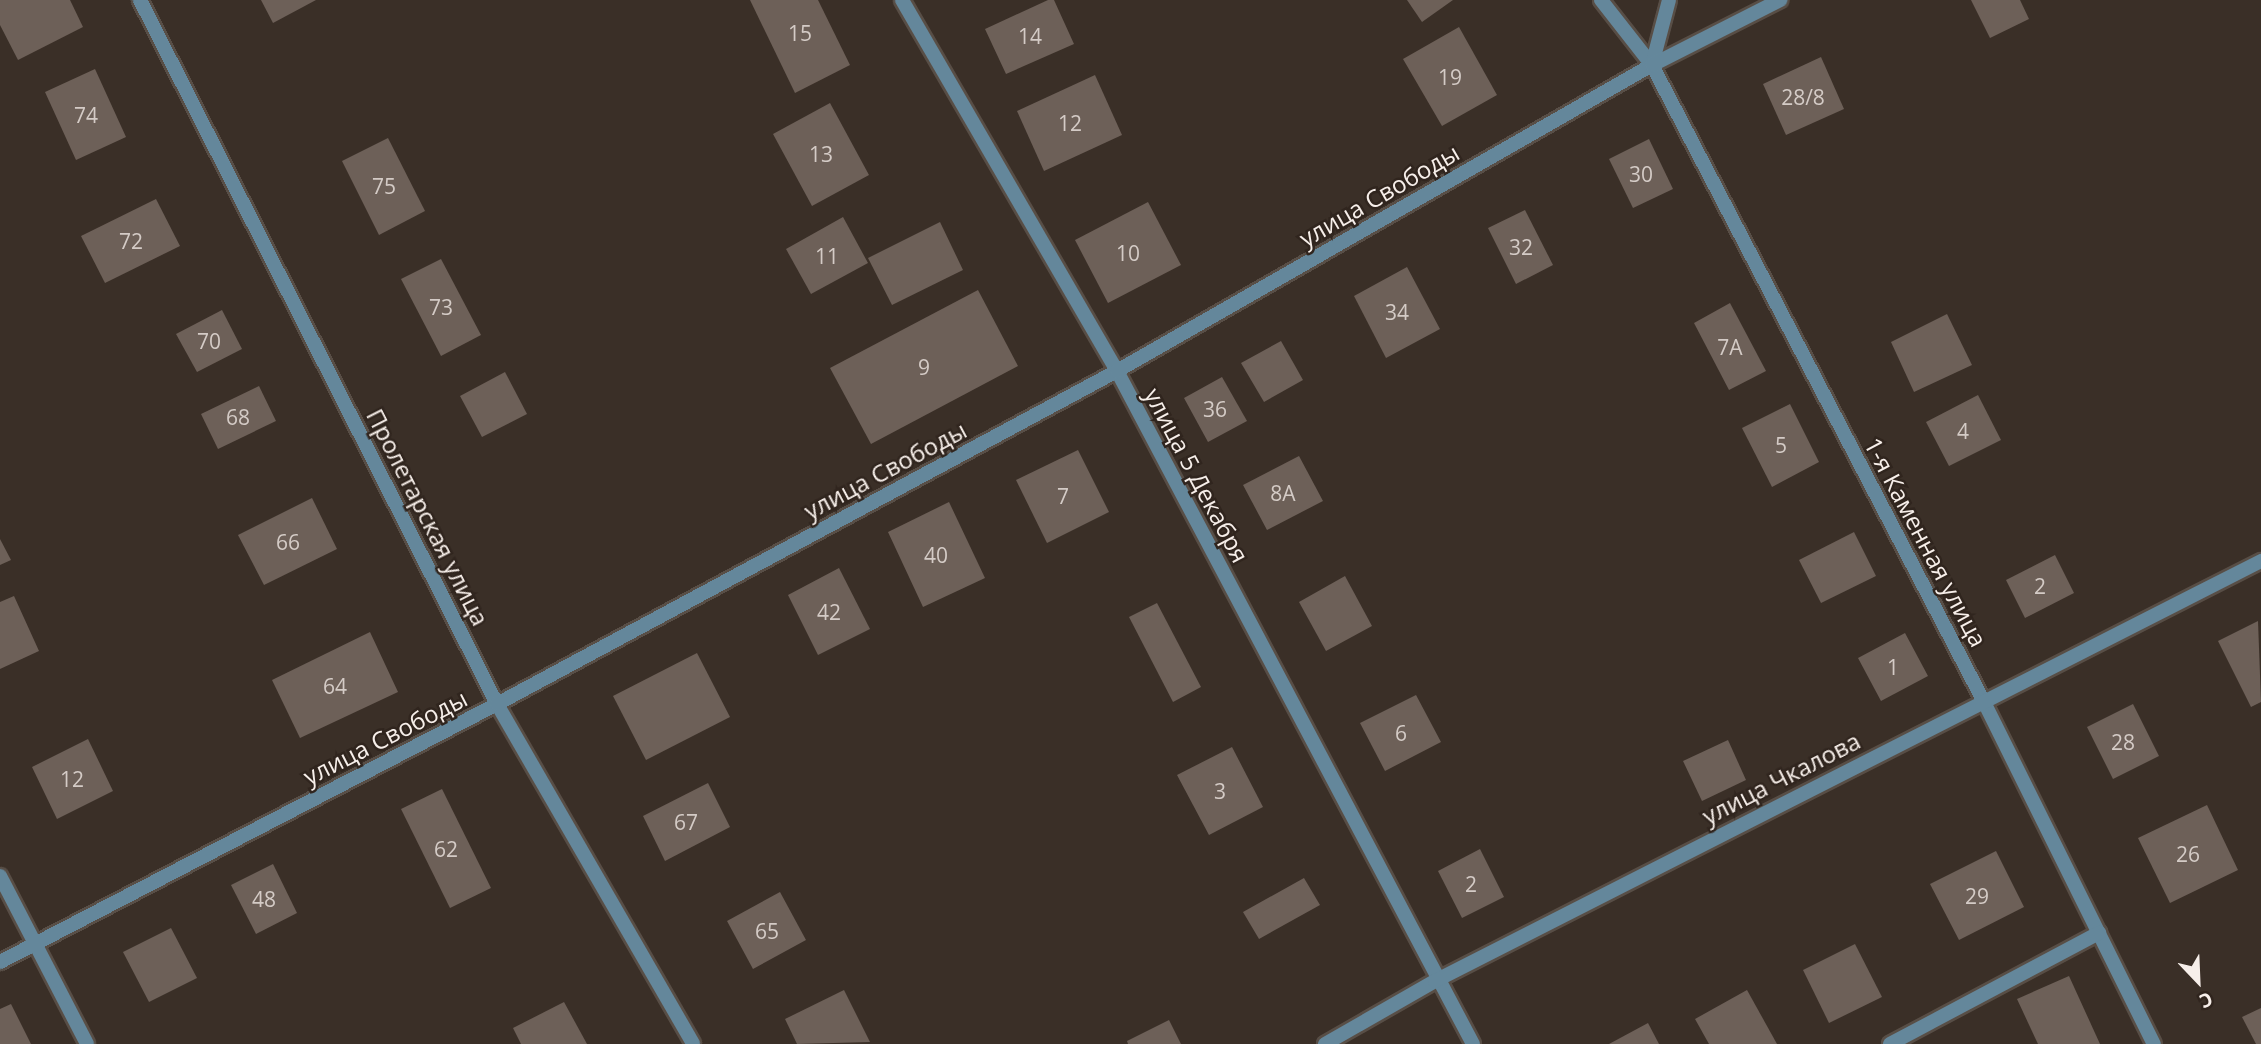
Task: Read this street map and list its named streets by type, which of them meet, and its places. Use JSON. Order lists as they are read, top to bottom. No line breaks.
{"streets":{"street":["улица Свободы","улица 5 Декабря","Пролетарская улица","1-я Каменная улица","улица Чкалова"]},"crossings":[["улица Свободы","улица 5 Декабря"],["улица Свободы","Пролетарская улица"],["улица Свободы","1-я Каменная улица"],["улица 5 Декабря","улица Чкалова"],["1-я Каменная улица","улица Чкалова"]],"house_numbers":["15","14","19","28/8","74","12","13","30","75","72","32","10","11","73","34","70","7А","9","36","68","4","5","8А","7","66","40","2","42","1","64","6","28","12","3","67","62","26","2","29","48","65"],"north":"bottom right"}
